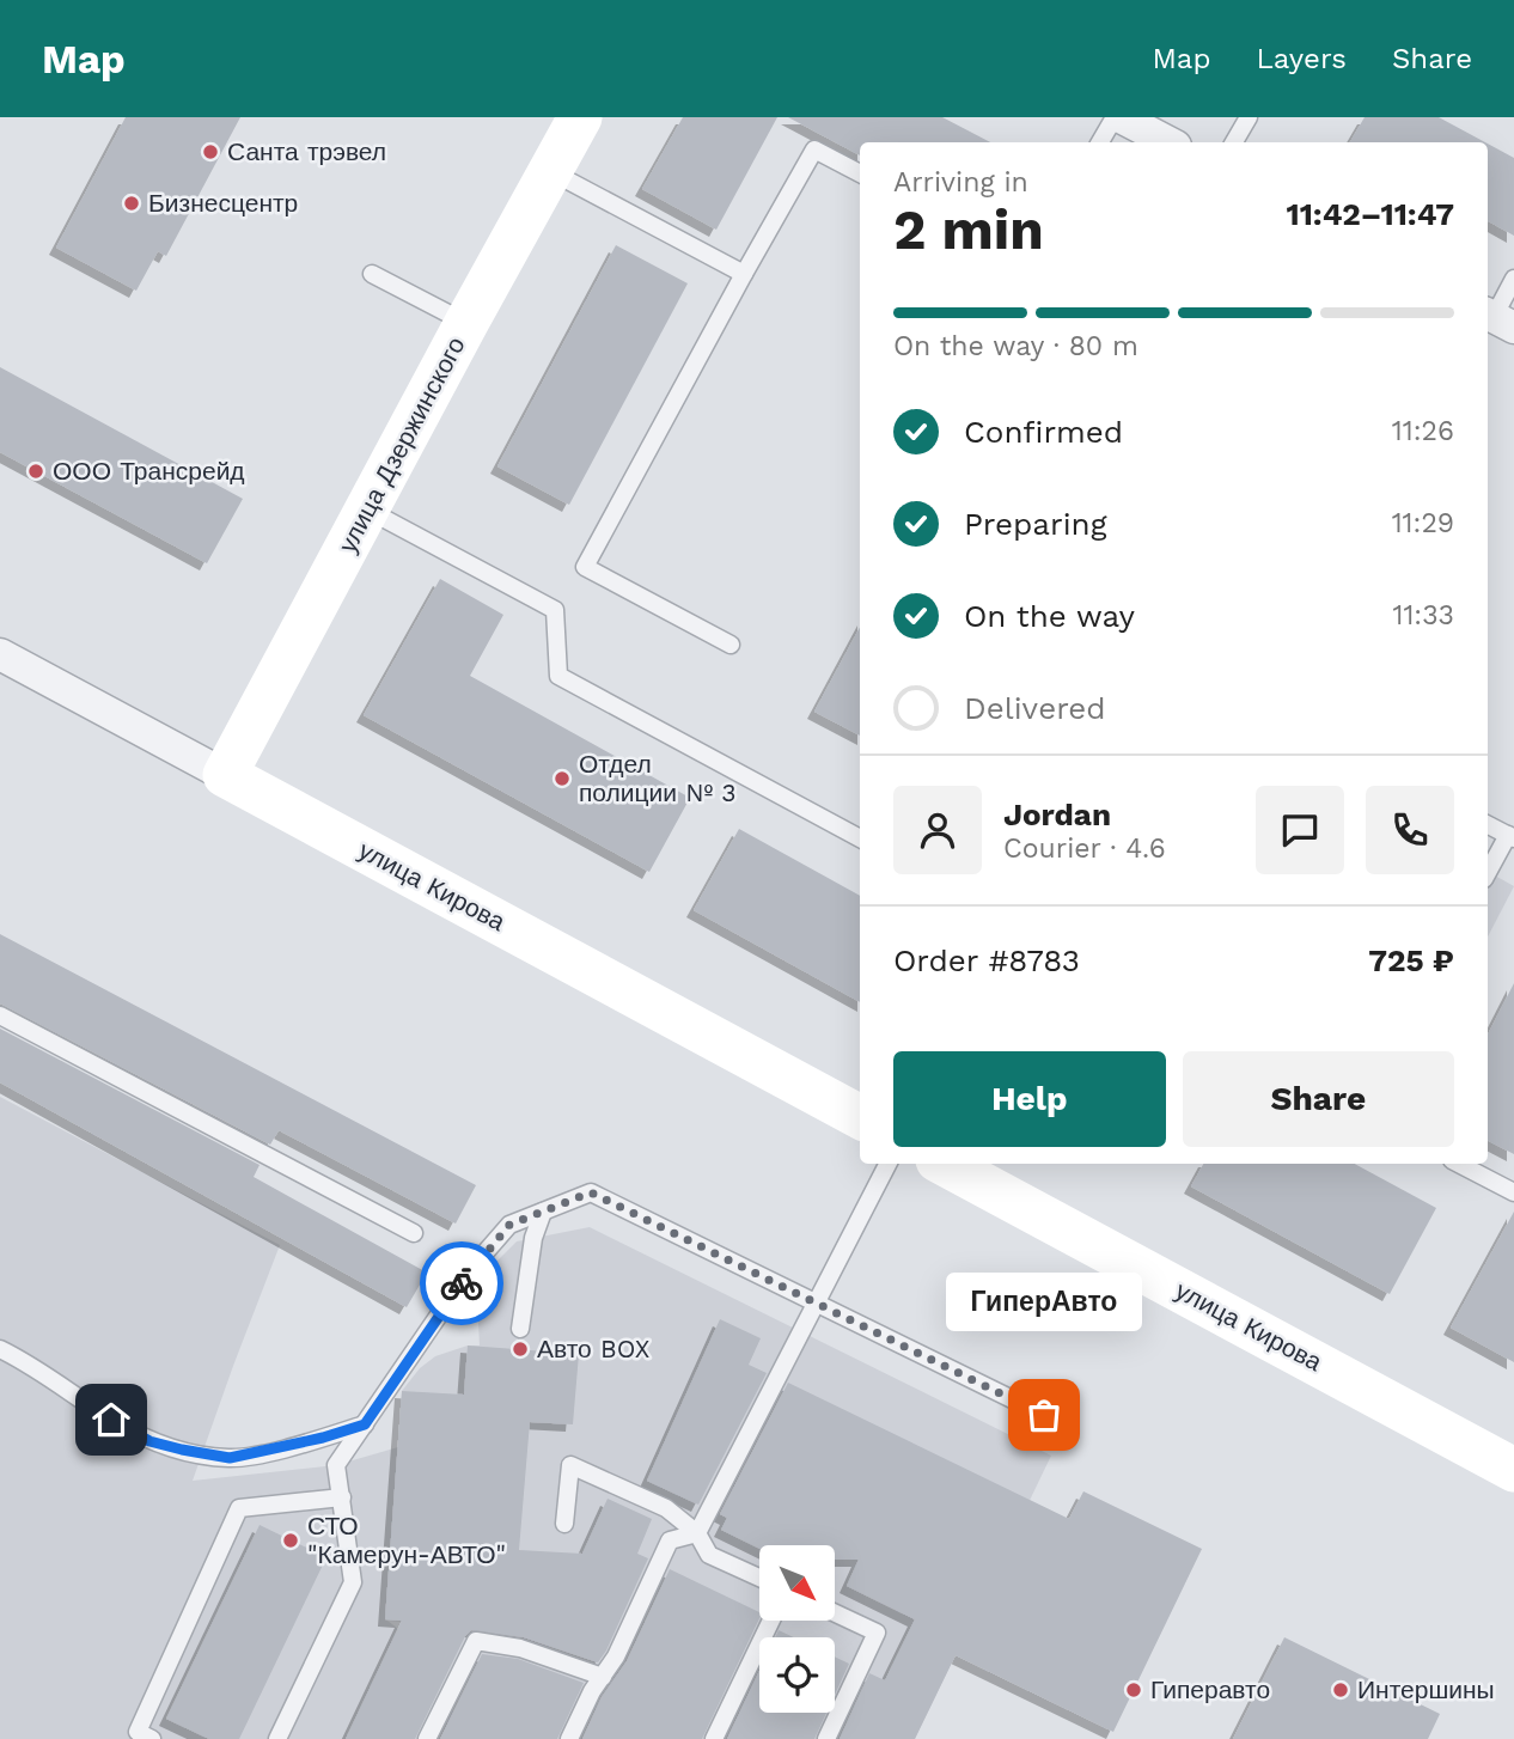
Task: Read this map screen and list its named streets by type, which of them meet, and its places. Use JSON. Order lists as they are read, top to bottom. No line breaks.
{"streets":{"main road":["улица Дзержинского","улица Кирова"]},"crossings":[["улица Дзержинского","улица Кирова"]],"places":["Санта трэвел","Бизнесцентр","ООО Трансрейд","Отдел полиции № 3","Авто BOX","ГиперАвто","СТО \"Камерун-АВТО\"","Гиперавто","Интершины"],"north":"bottom right","page":{"header":"Map","nav":["Map","Layers","Share"],"heading":["2 min","Arriving in","11:42–11:47"],"panel":["Jordan","Courier · 4.6","Order #8783","725 ₽"],"bar":"On the way · 80 m","list":[["Confirmed","11:26"],["Preparing","11:29"],["On the way","11:33"],"Delivered"],"buttons":["Help","Share"],"bubble":"ГиперАвто"}}
